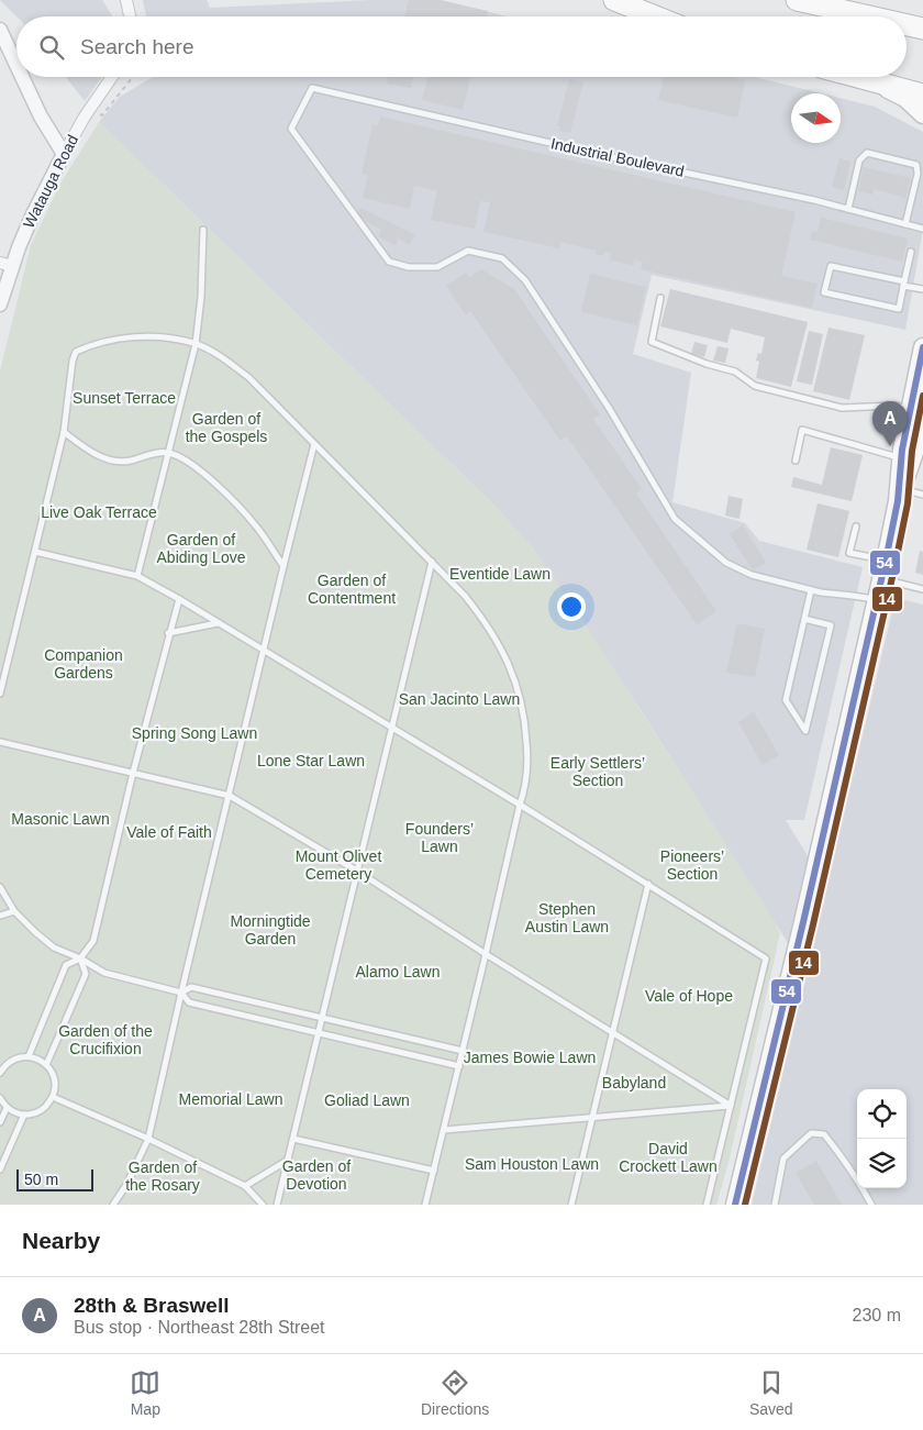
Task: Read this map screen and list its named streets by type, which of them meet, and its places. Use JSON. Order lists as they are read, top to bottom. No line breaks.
{"streets":{"street":["Watauga Road"],"lane":["Industrial Boulevard"]},"parks":["Sunset Terrace","Garden of the Gospels","Live Oak Terrace","Garden of Abiding Love","Eventide Lawn","Garden of Contentment","Companion Gardens","San Jacinto Lawn","Spring Song Lawn","Lone Star Lawn","Early Settlers’ Section","Masonic Lawn","Founders’ Lawn","Vale of Faith","Mount Olivet Cemetery","Pioneers’ Section","Stephen Austin Lawn","Morningtide Garden","Alamo Lawn","Vale of Hope","Garden of the Crucifixion","James Bowie Lawn","Babyland","Memorial Lawn","Goliad Lawn","David Crockett Lawn","Sam Houston Lawn","Garden of Devotion","Garden of the Rosary"],"lines":["transit line 54","transit line 14"],"scale_bar":"50 m","north":"right","page":{"search":"Search here","pins":"A","scale":"50 m","heading":"Nearby","list":[{"mark":"A","name":"28th & Braswell","note":"Bus stop · Northeast 28th Street","value":"230 m"}],"nav":["Map","Directions","Saved"]}}
